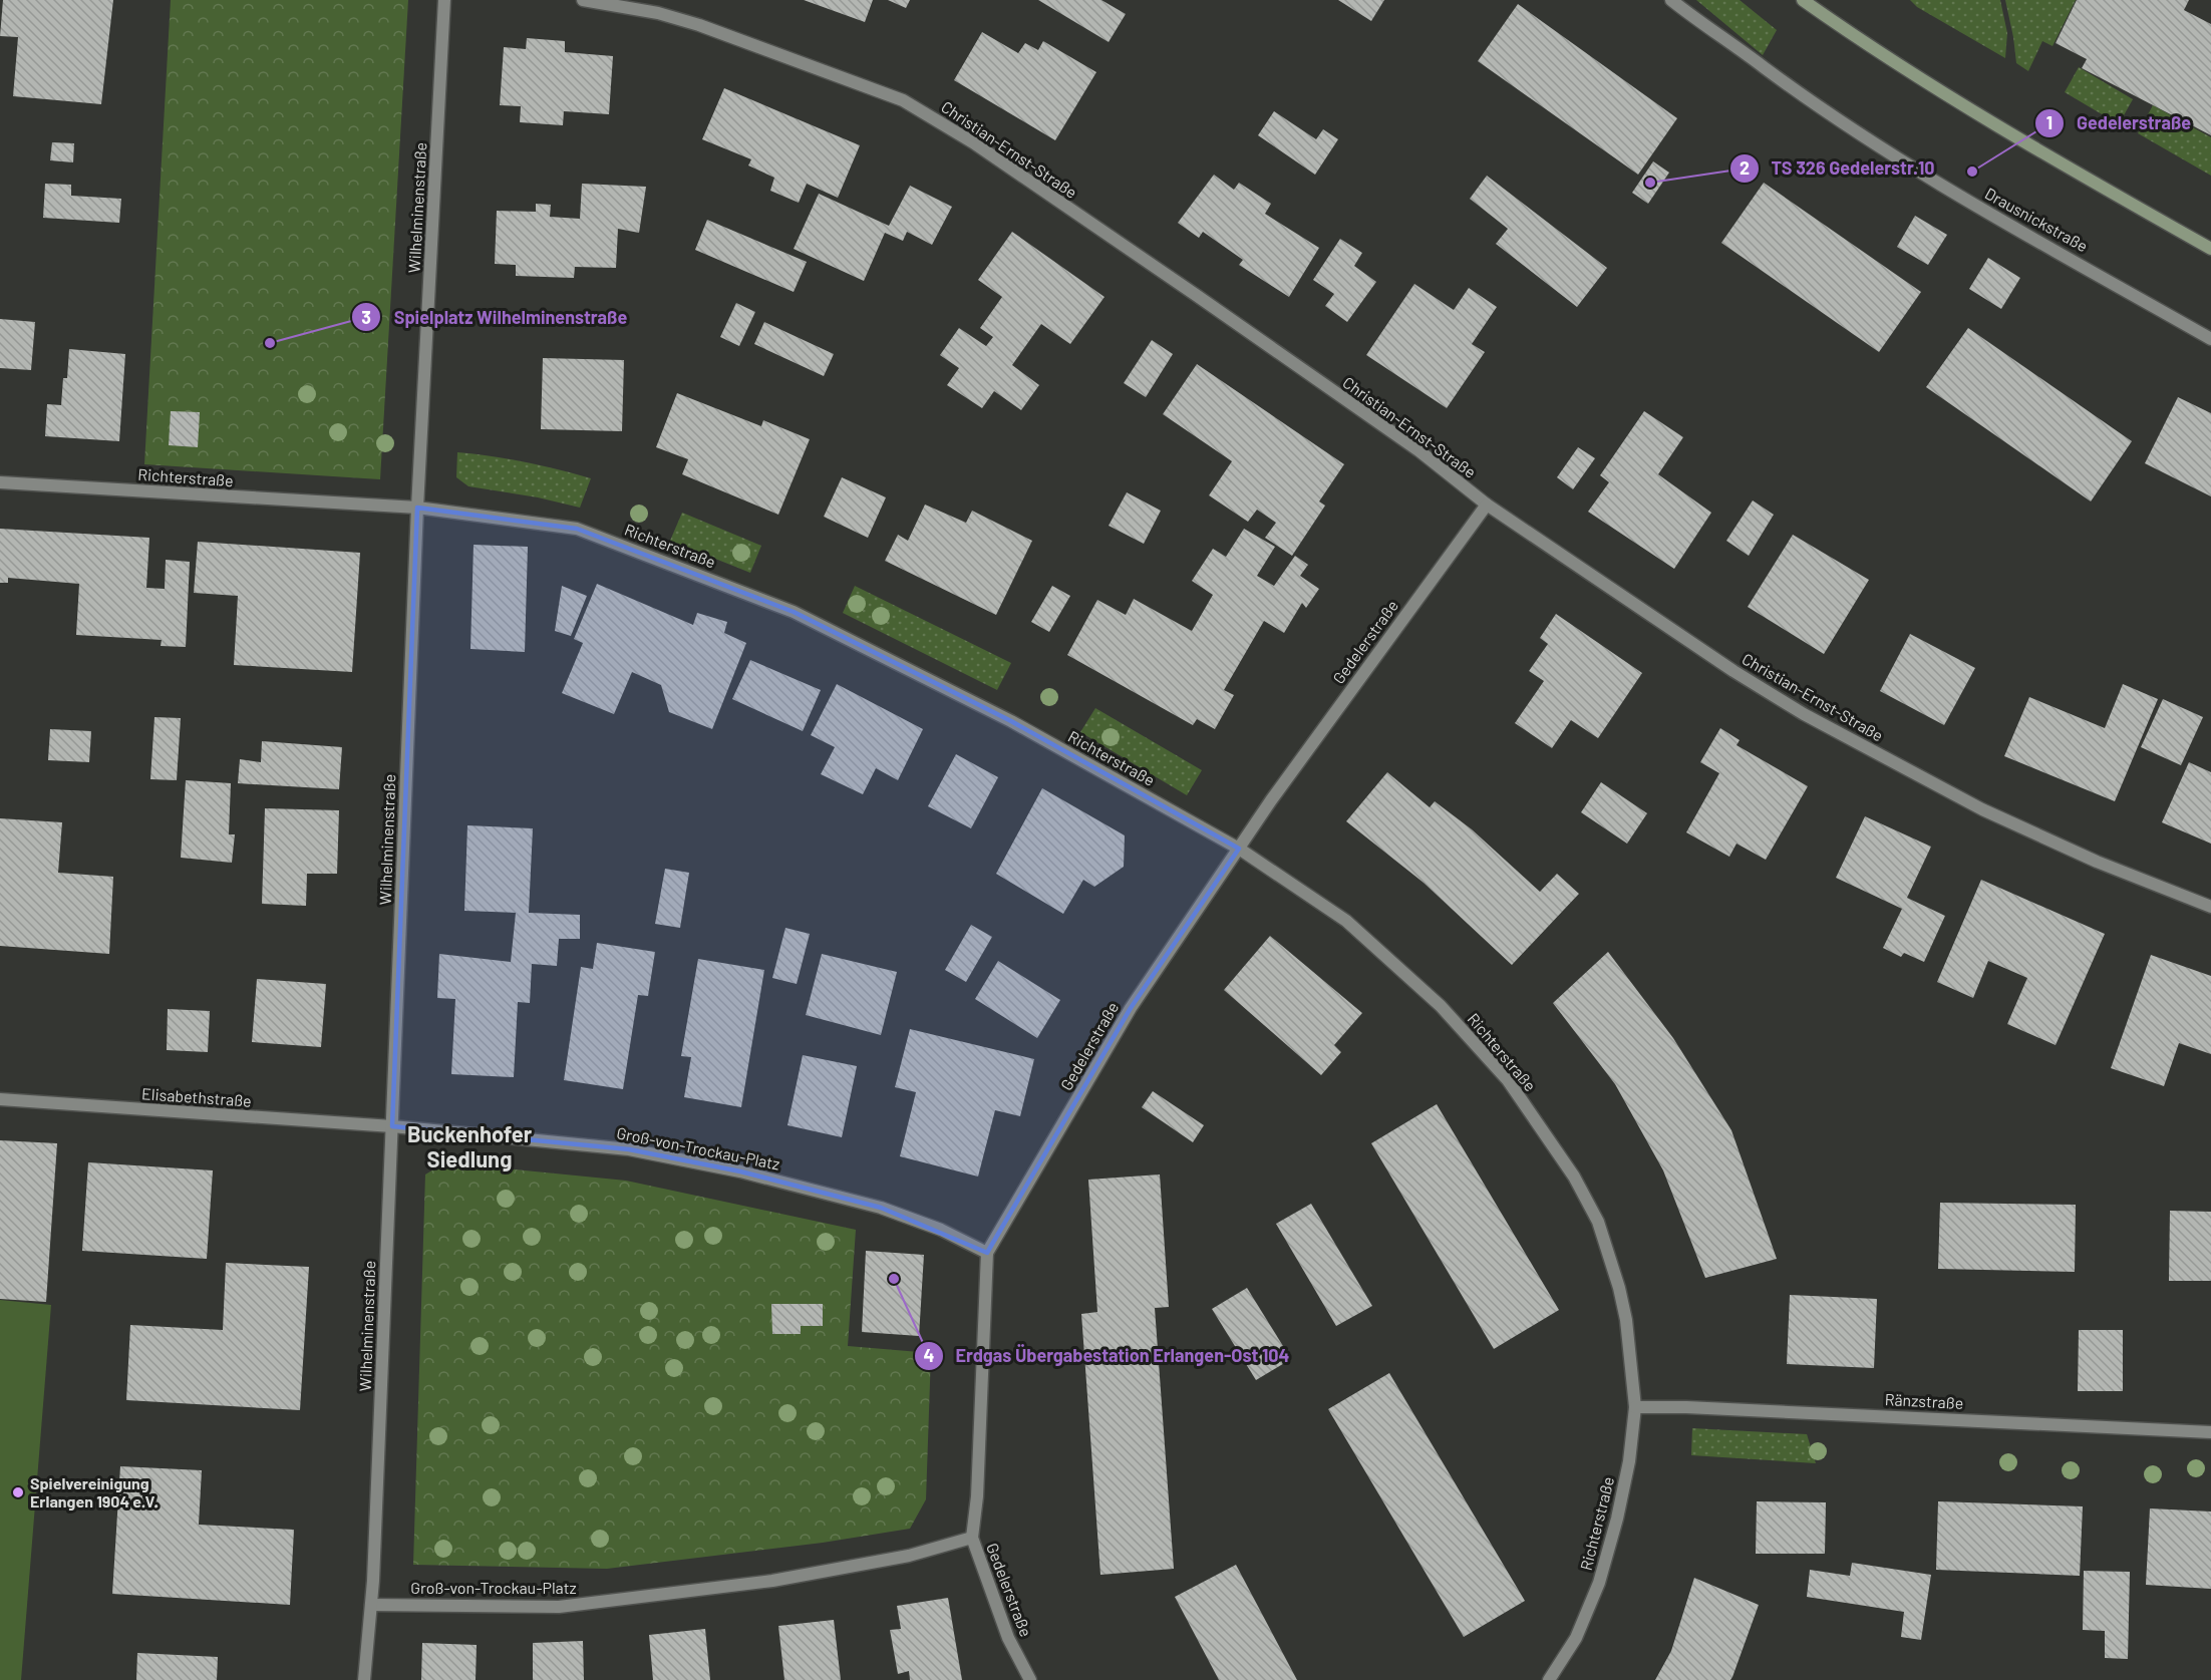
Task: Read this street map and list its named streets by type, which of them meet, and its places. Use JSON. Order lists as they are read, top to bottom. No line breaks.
{"streets":{"street":["Christian-Ernst-Straße","Wilhelminenstraße","Drausnickstraße","Richterstraße","Gedelerstraße","Elisabethstraße","Groß-von-Trockau-Platz","Ränzstraße"]},"crossings":[["Christian-Ernst-Straße","Gedelerstraße"],["Wilhelminenstraße","Richterstraße"],["Wilhelminenstraße","Elisabethstraße"],["Wilhelminenstraße","Groß-von-Trockau-Platz"],["Richterstraße","Gedelerstraße"],["Richterstraße","Ränzstraße"],["Gedelerstraße","Groß-von-Trockau-Platz"],["Elisabethstraße","Groß-von-Trockau-Platz"]],"districts":["Buckenhofer Siedlung"],"places":["Gedelerstraße","TS 326 Gedelerstr.10","Spielplatz Wilhelminenstraße","Erdgas Übergabestation Erlangen-Ost 104","Spielvereinigung Erlangen 1904 e.V."]}
